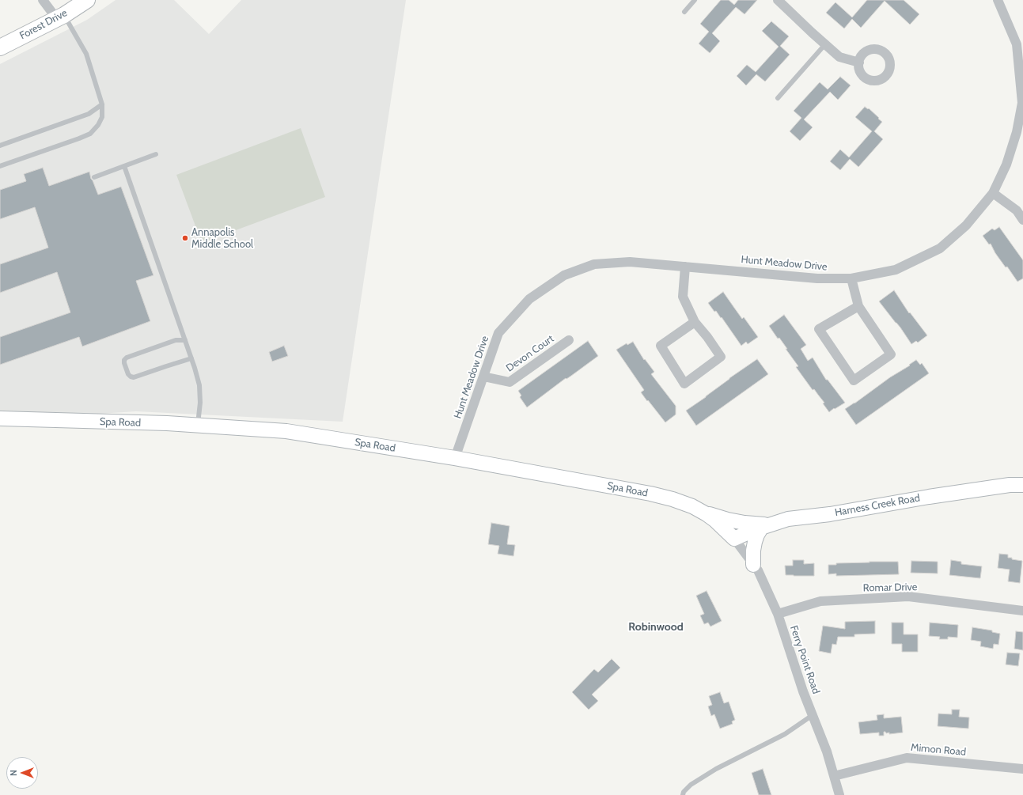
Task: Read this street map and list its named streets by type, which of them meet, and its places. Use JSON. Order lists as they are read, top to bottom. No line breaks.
{"streets":{"main road":["Forest Drive"],"street":["Hunt Meadow Drive","Devon Court","Spa Road","Harness Creek Road","Romar Drive","Ferry Point Road","Mimon Road"]},"crossings":[["Hunt Meadow Drive","Devon Court"],["Hunt Meadow Drive","Spa Road"],["Spa Road","Harness Creek Road"],["Spa Road","Ferry Point Road"],["Harness Creek Road","Ferry Point Road"],["Romar Drive","Ferry Point Road"],["Ferry Point Road","Mimon Road"]],"districts":["Robinwood"],"places":["Annapolis Middle School"],"north":"left"}
